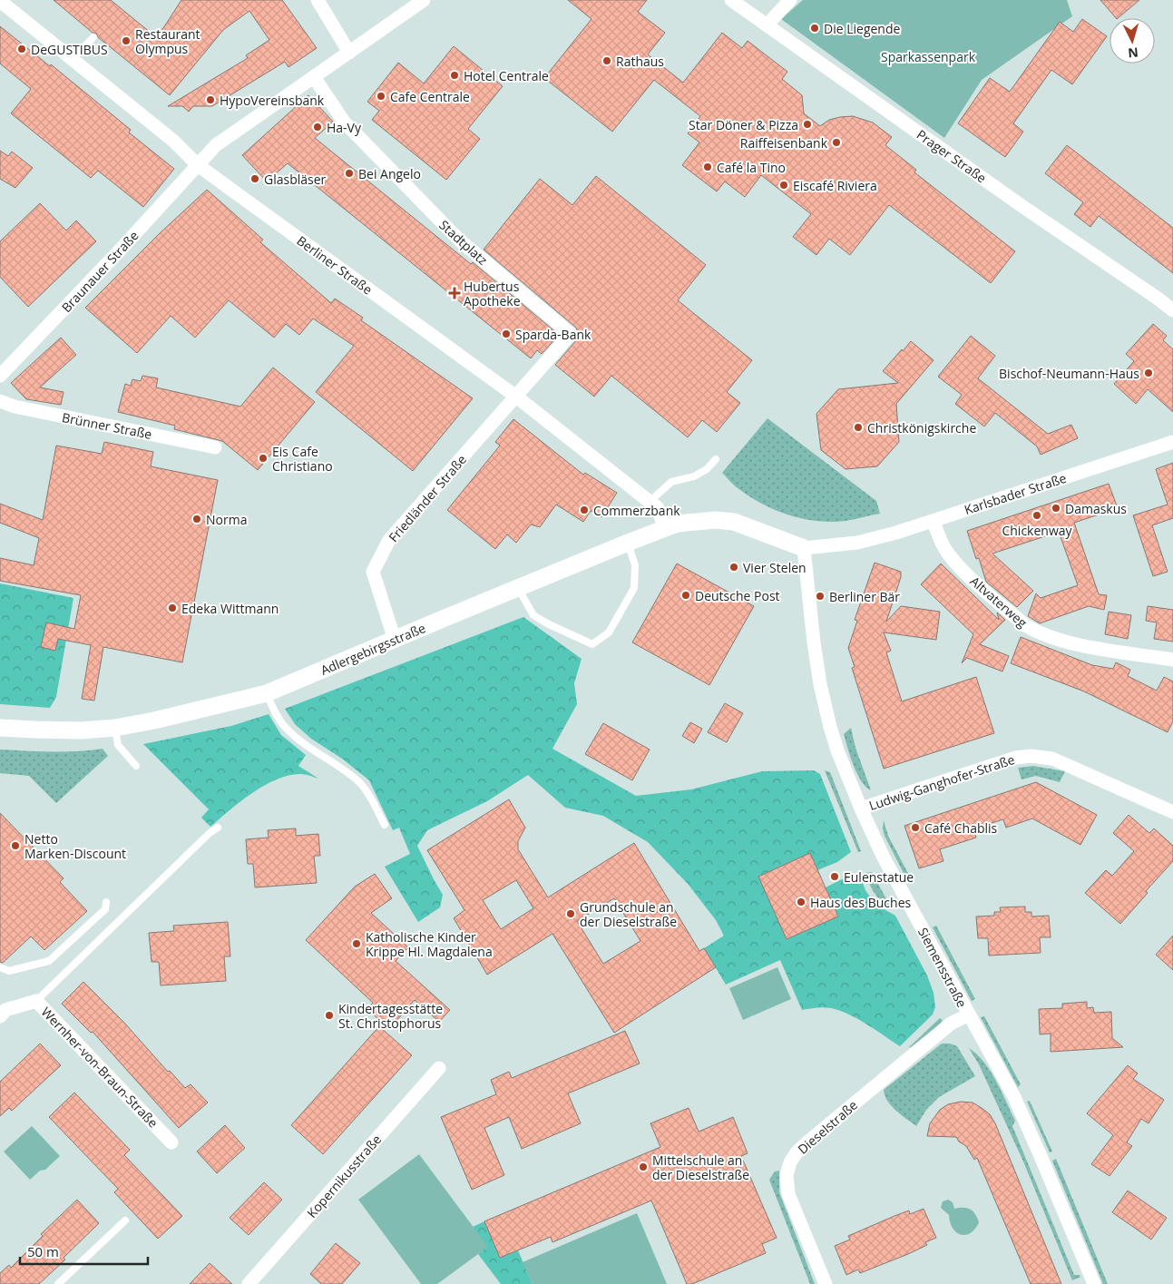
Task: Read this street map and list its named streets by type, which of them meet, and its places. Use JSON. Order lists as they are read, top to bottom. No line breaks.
{"streets":{"street":["Prager Straße","Stadtplatz","Berliner Straße","Braunauer Straße","Brünner Straße","Karlsbader Straße","Friedländer Straße","Altvaterweg","Adlergebirgsstraße","Ludwig-Ganghofer-Straße","Siemensstraße","Wernher-von-Braun-Straße","Dieselstraße","Kopernikusstraße"]},"crossings":[["Stadtplatz","Berliner Straße"],["Stadtplatz","Friedländer Straße"],["Berliner Straße","Braunauer Straße"],["Berliner Straße","Friedländer Straße"],["Berliner Straße","Adlergebirgsstraße"],["Karlsbader Straße","Altvaterweg"],["Karlsbader Straße","Adlergebirgsstraße"],["Karlsbader Straße","Siemensstraße"],["Friedländer Straße","Adlergebirgsstraße"],["Adlergebirgsstraße","Siemensstraße"],["Ludwig-Ganghofer-Straße","Siemensstraße"],["Siemensstraße","Dieselstraße"]],"parks":["Sparkassenpark"],"places":{"other":["Die Liegende","Restaurant Olympus","DeGUSTIBUS","Rathaus","Hotel Centrale","Cafe Centrale","HypoVereinsbank","Star Döner & Pizza","Ha-Vy","Raiffeisenbank","Café la Tino","Bei Angelo","Glasbläser","Eiscafé Riviera","Sparda-Bank","Bischof-Neumann-Haus","Christkönigskirche","Eis Cafe Christiano","Damaskus","Commerzbank","Chickenway","Norma","Vier Stelen","Deutsche Post","Berliner Bär","Edeka Wittmann","Café Chablis","Netto Marken-Discount","Eulenstatue","Haus des Buches","Grundschule an der Dieselstraße","Katholische Kinder Krippe Hl. Magdalena","Kindertagesstätte St. Christophorus","Mittelschule an der Dieselstraße"],"health":["Hubertus Apotheke"]},"scale_bar":"50 m","north":"bottom"}
